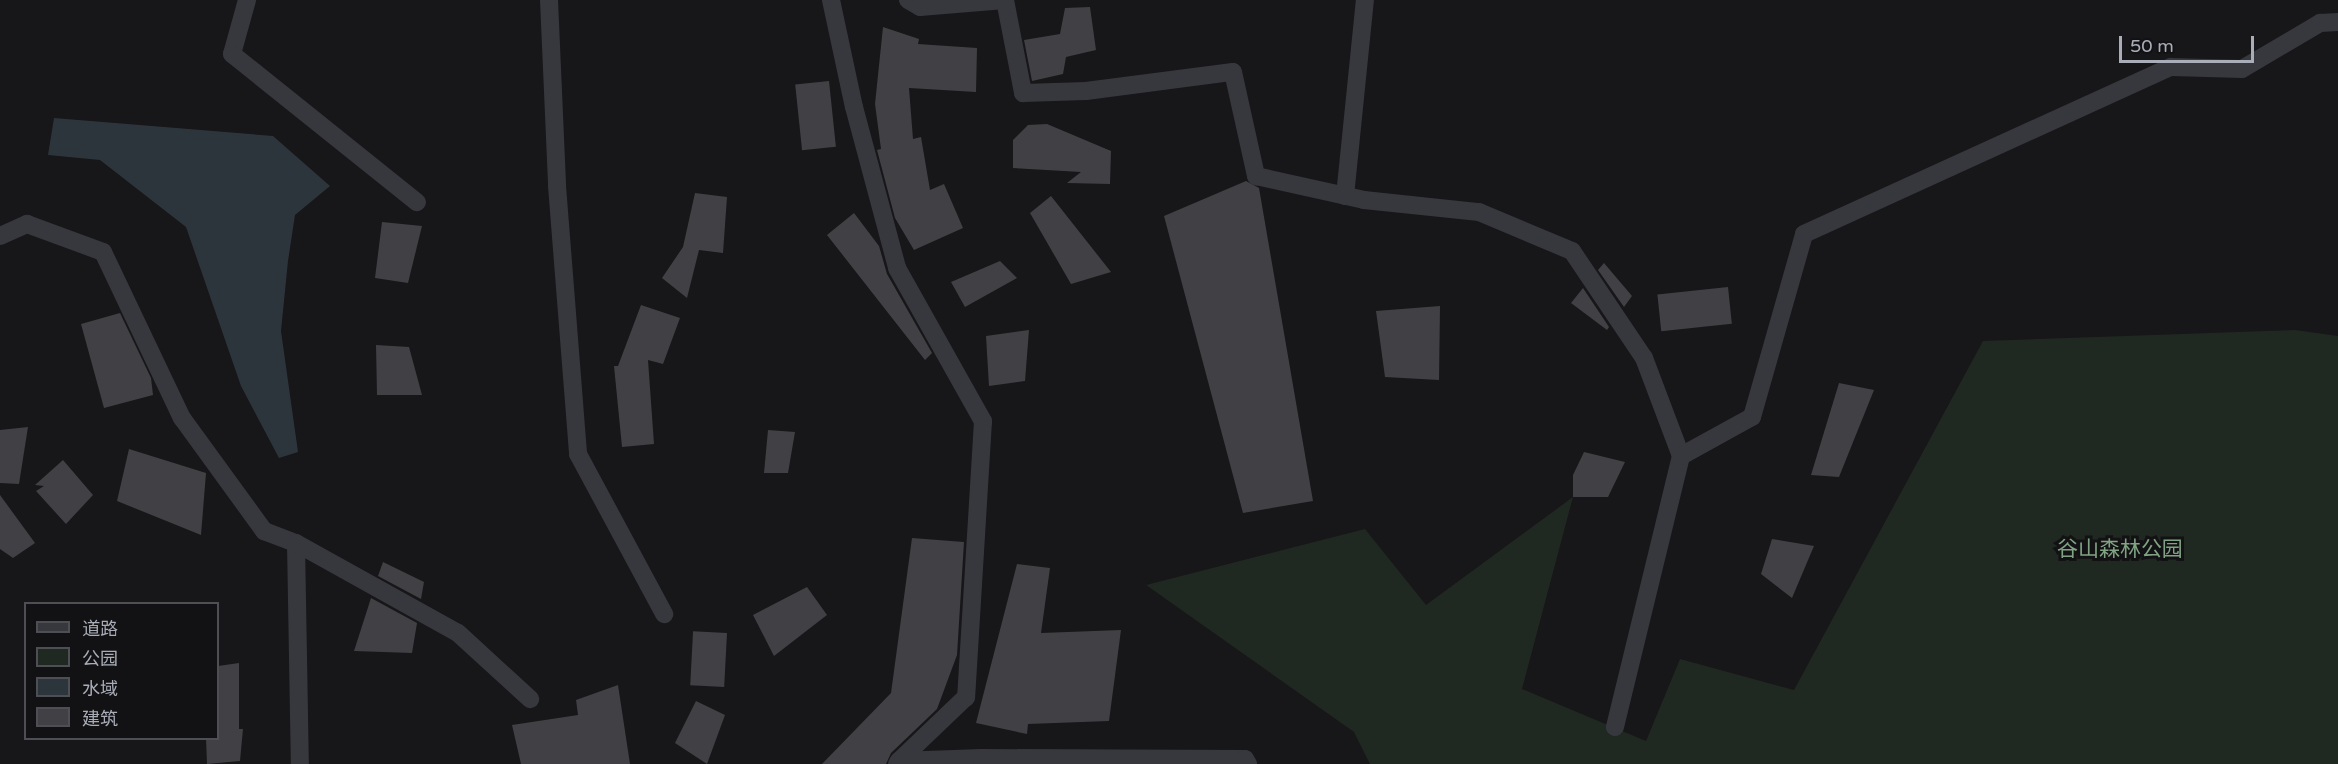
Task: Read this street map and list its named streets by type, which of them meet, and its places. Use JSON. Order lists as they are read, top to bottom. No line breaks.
{"parks":["谷山森林公园"],"legend":["道路","公园","水域","建筑"],"scale_bar":"50 m"}
